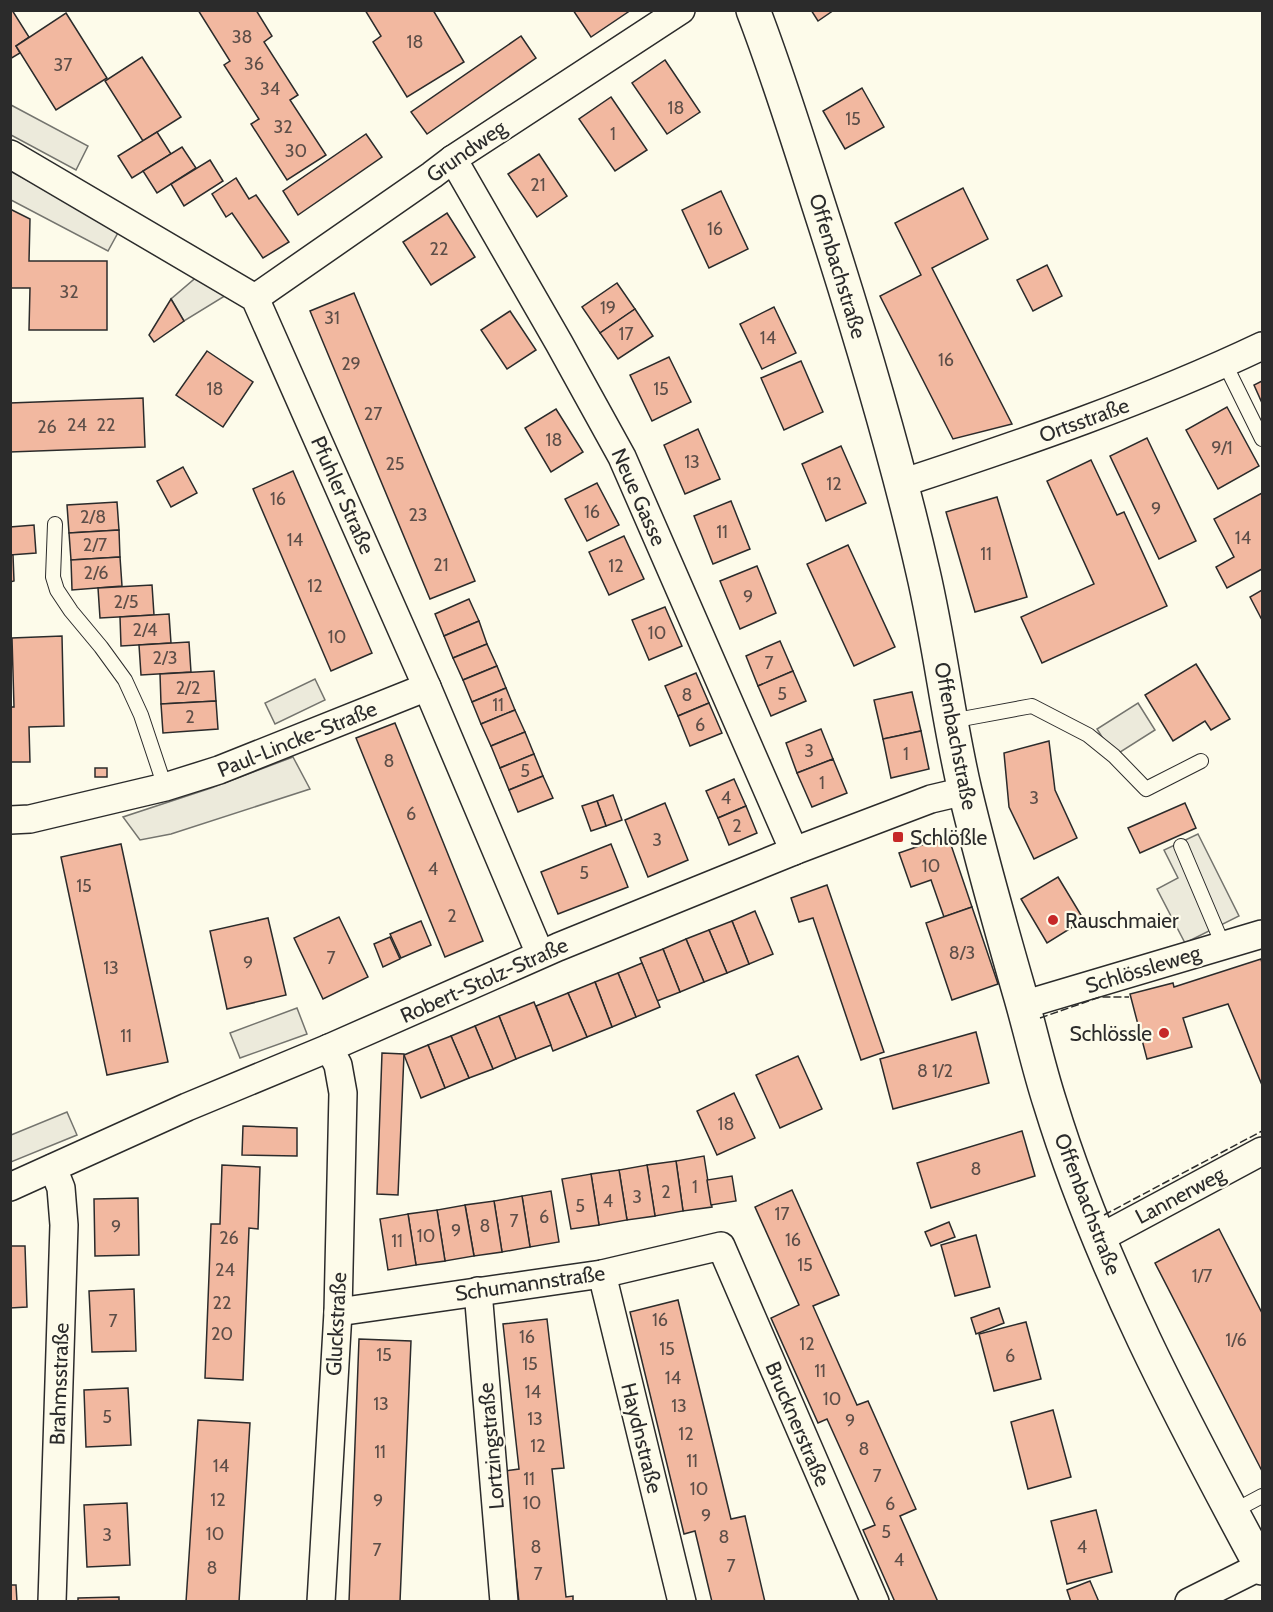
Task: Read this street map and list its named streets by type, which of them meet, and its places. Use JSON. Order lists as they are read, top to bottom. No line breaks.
{"streets":{"street":["Grundweg","Offenbachstraße","Ortsstraße","Pfuhler Straße","Neue Gasse","Paul-Lincke-Straße","Schlössleweg","Robert-Stolz-Straße","Lannerweg","Schumannstraße","Gluckstraße","Brahmsstraße","Brucknerstraße","Haydnstraße","Lortzingstraße"]},"crossings":[["Grundweg","Pfuhler Straße"],["Grundweg","Neue Gasse"],["Offenbachstraße","Ortsstraße"],["Offenbachstraße","Schlössleweg"],["Offenbachstraße","Robert-Stolz-Straße"],["Offenbachstraße","Lannerweg"],["Pfuhler Straße","Paul-Lincke-Straße"],["Pfuhler Straße","Robert-Stolz-Straße"],["Neue Gasse","Robert-Stolz-Straße"],["Robert-Stolz-Straße","Gluckstraße"],["Robert-Stolz-Straße","Brahmsstraße"],["Schumannstraße","Gluckstraße"],["Schumannstraße","Brucknerstraße"],["Schumannstraße","Haydnstraße"],["Schumannstraße","Lortzingstraße"]],"places":{"transit":["Schlößle"],"other":["Rauschmaier","Schlössle"]},"house_numbers":["38","18","36","37","34","18","15","32","1","30","21","16","22","32","19","31","17","14","16","29","18","15","27","24","22","26","18","9/1","13","25","12","16","9","16","23","2/8","11","14","14","2/7","11","21","12","2/6","12","9","2/5","2/4","10","10","2/3","7","2/2","5","8","11","2","6","3","1","8","5","1","4","3","6","2","3","10","4","5","15","2","8/3","7","9","13","11","8 1/2","18","8","1","2","3","4","5","17","6","7","8","9","9","10","26","16","11","15","24","1/7","22","16","7","20","16","1/6","12","15","15","6","15","11","14","14","10","13","13","5","13","9","12","12","8","11","11","14","7","11","10","12","9","10","6","9","5","10","3","8","8","4","7","4","7","8","7"]}
